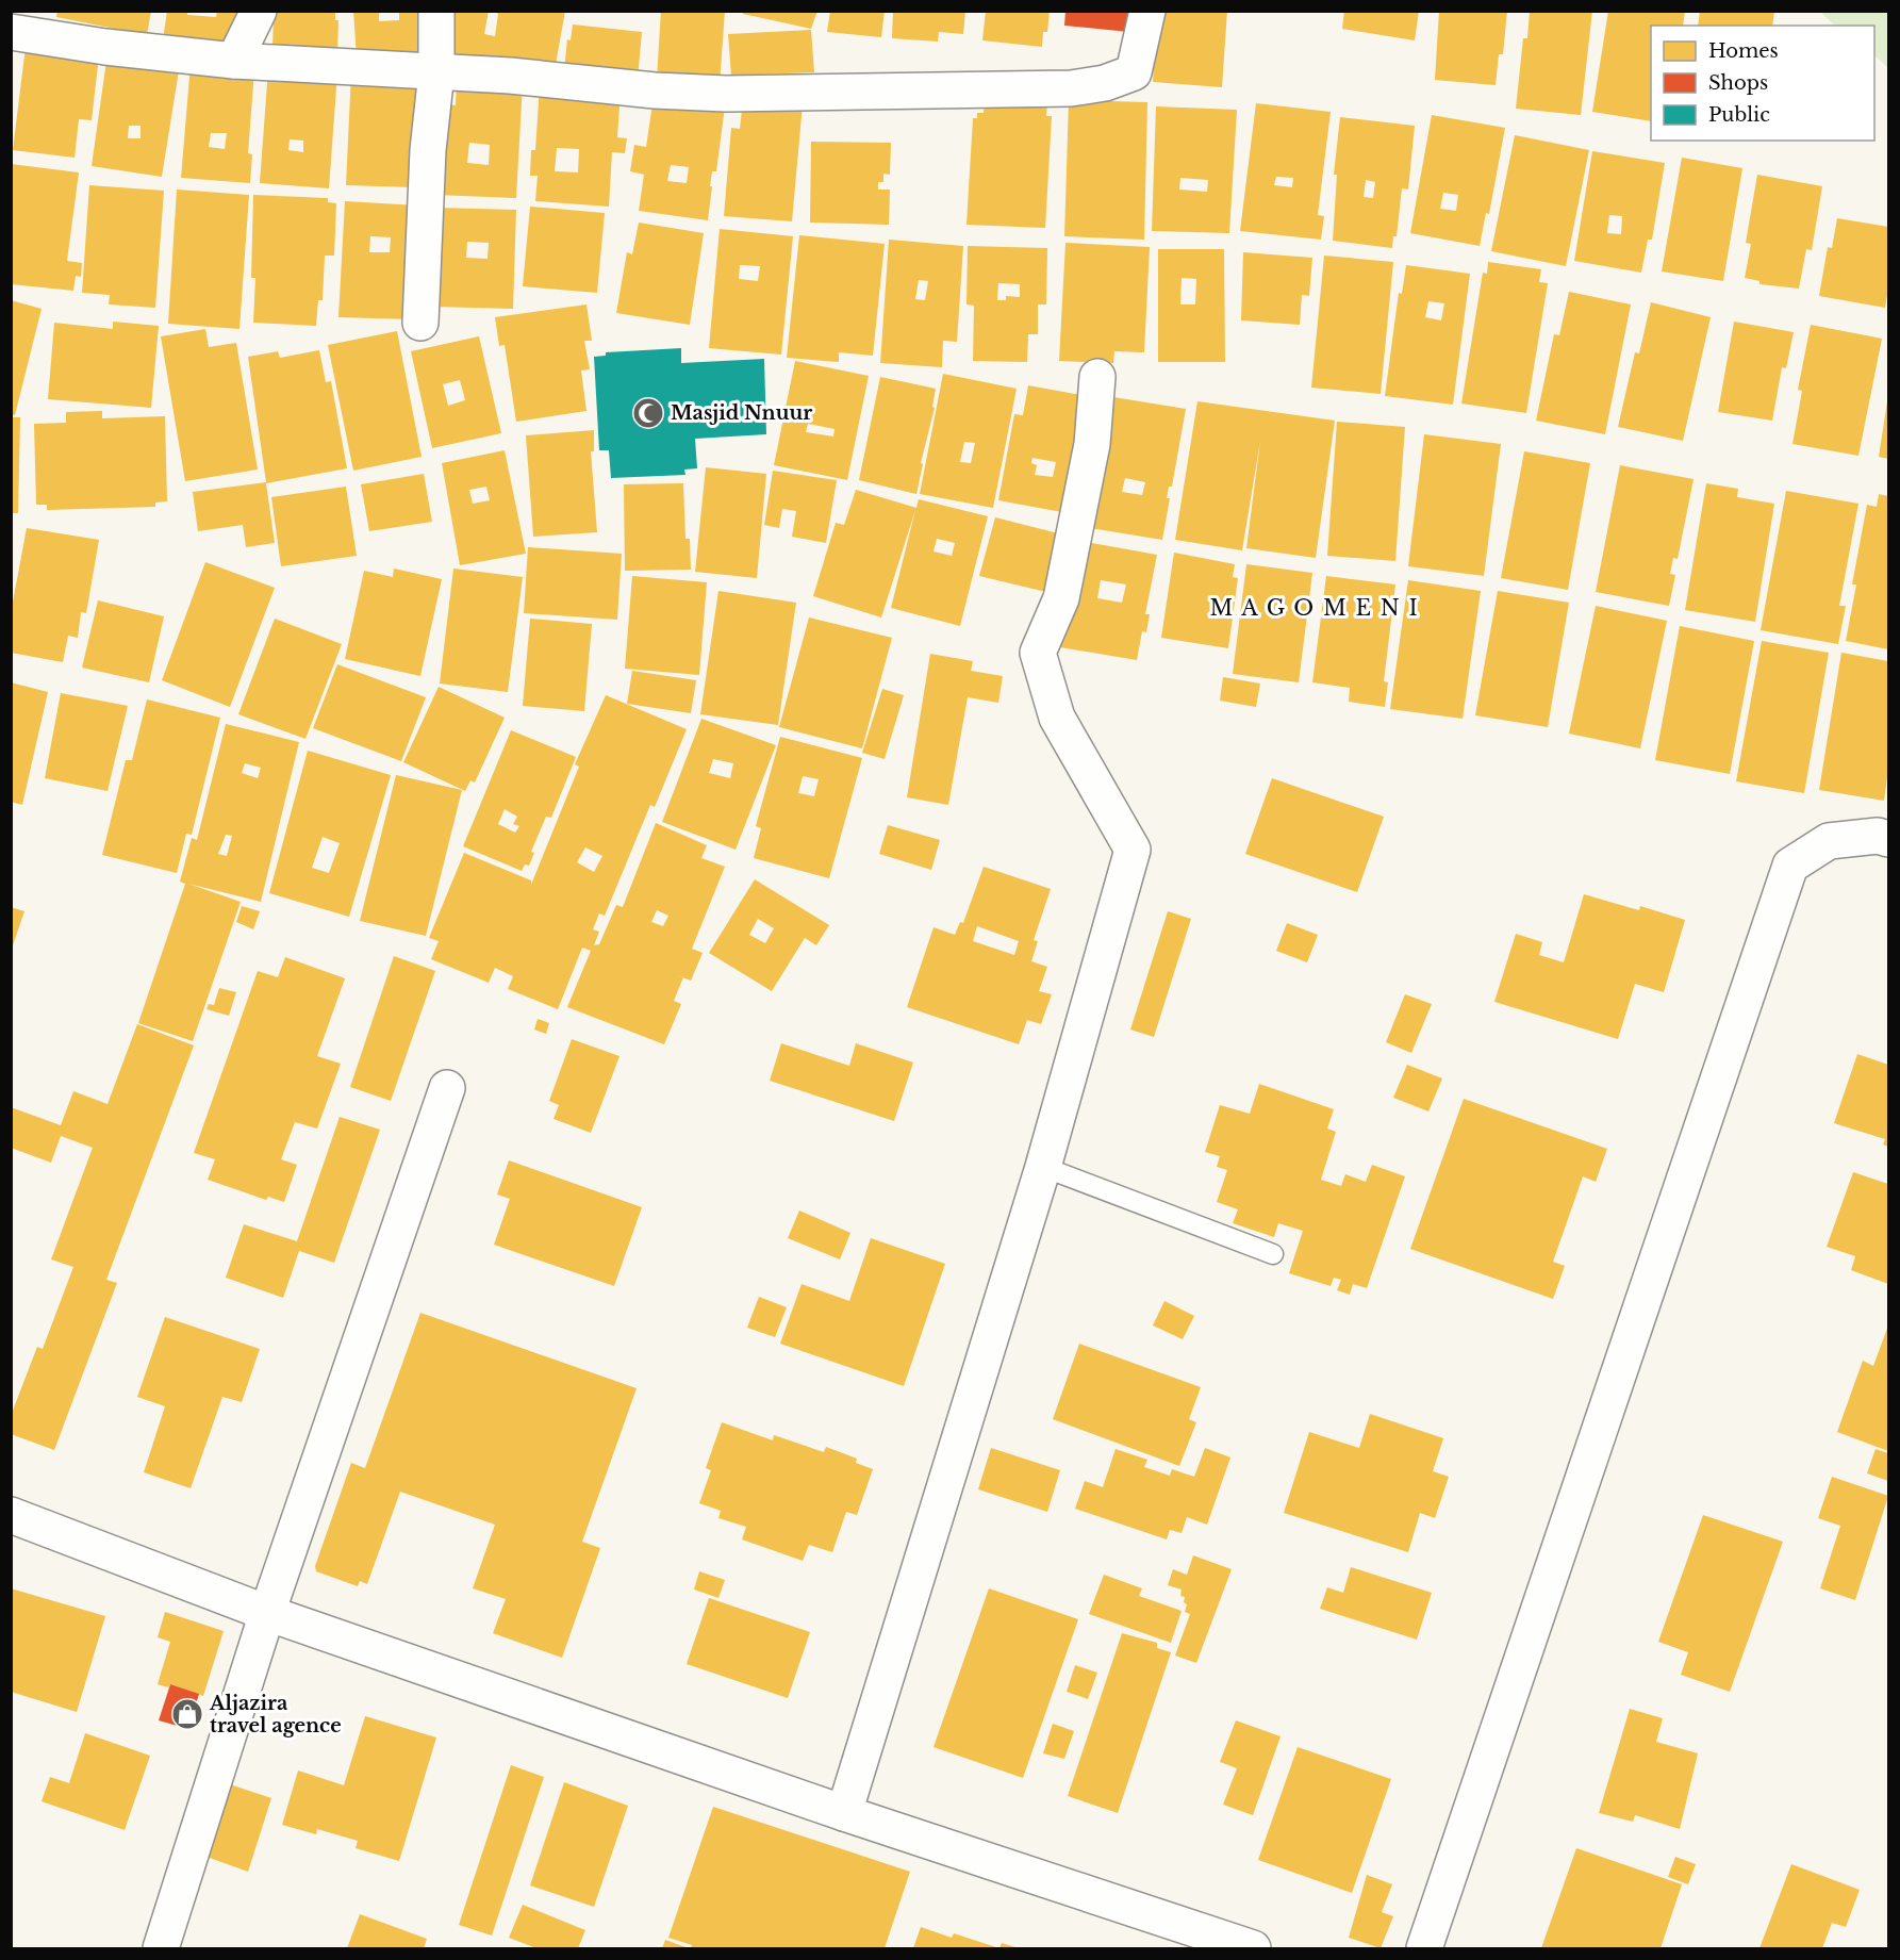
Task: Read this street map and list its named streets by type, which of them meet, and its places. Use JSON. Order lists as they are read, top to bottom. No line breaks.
{"districts":["M A G O M E N I"],"places":{"mosque":["Masjid Nnuur"],"shop":["Aljazira travel agence"]},"legend":["Homes","Shops","Public"]}
